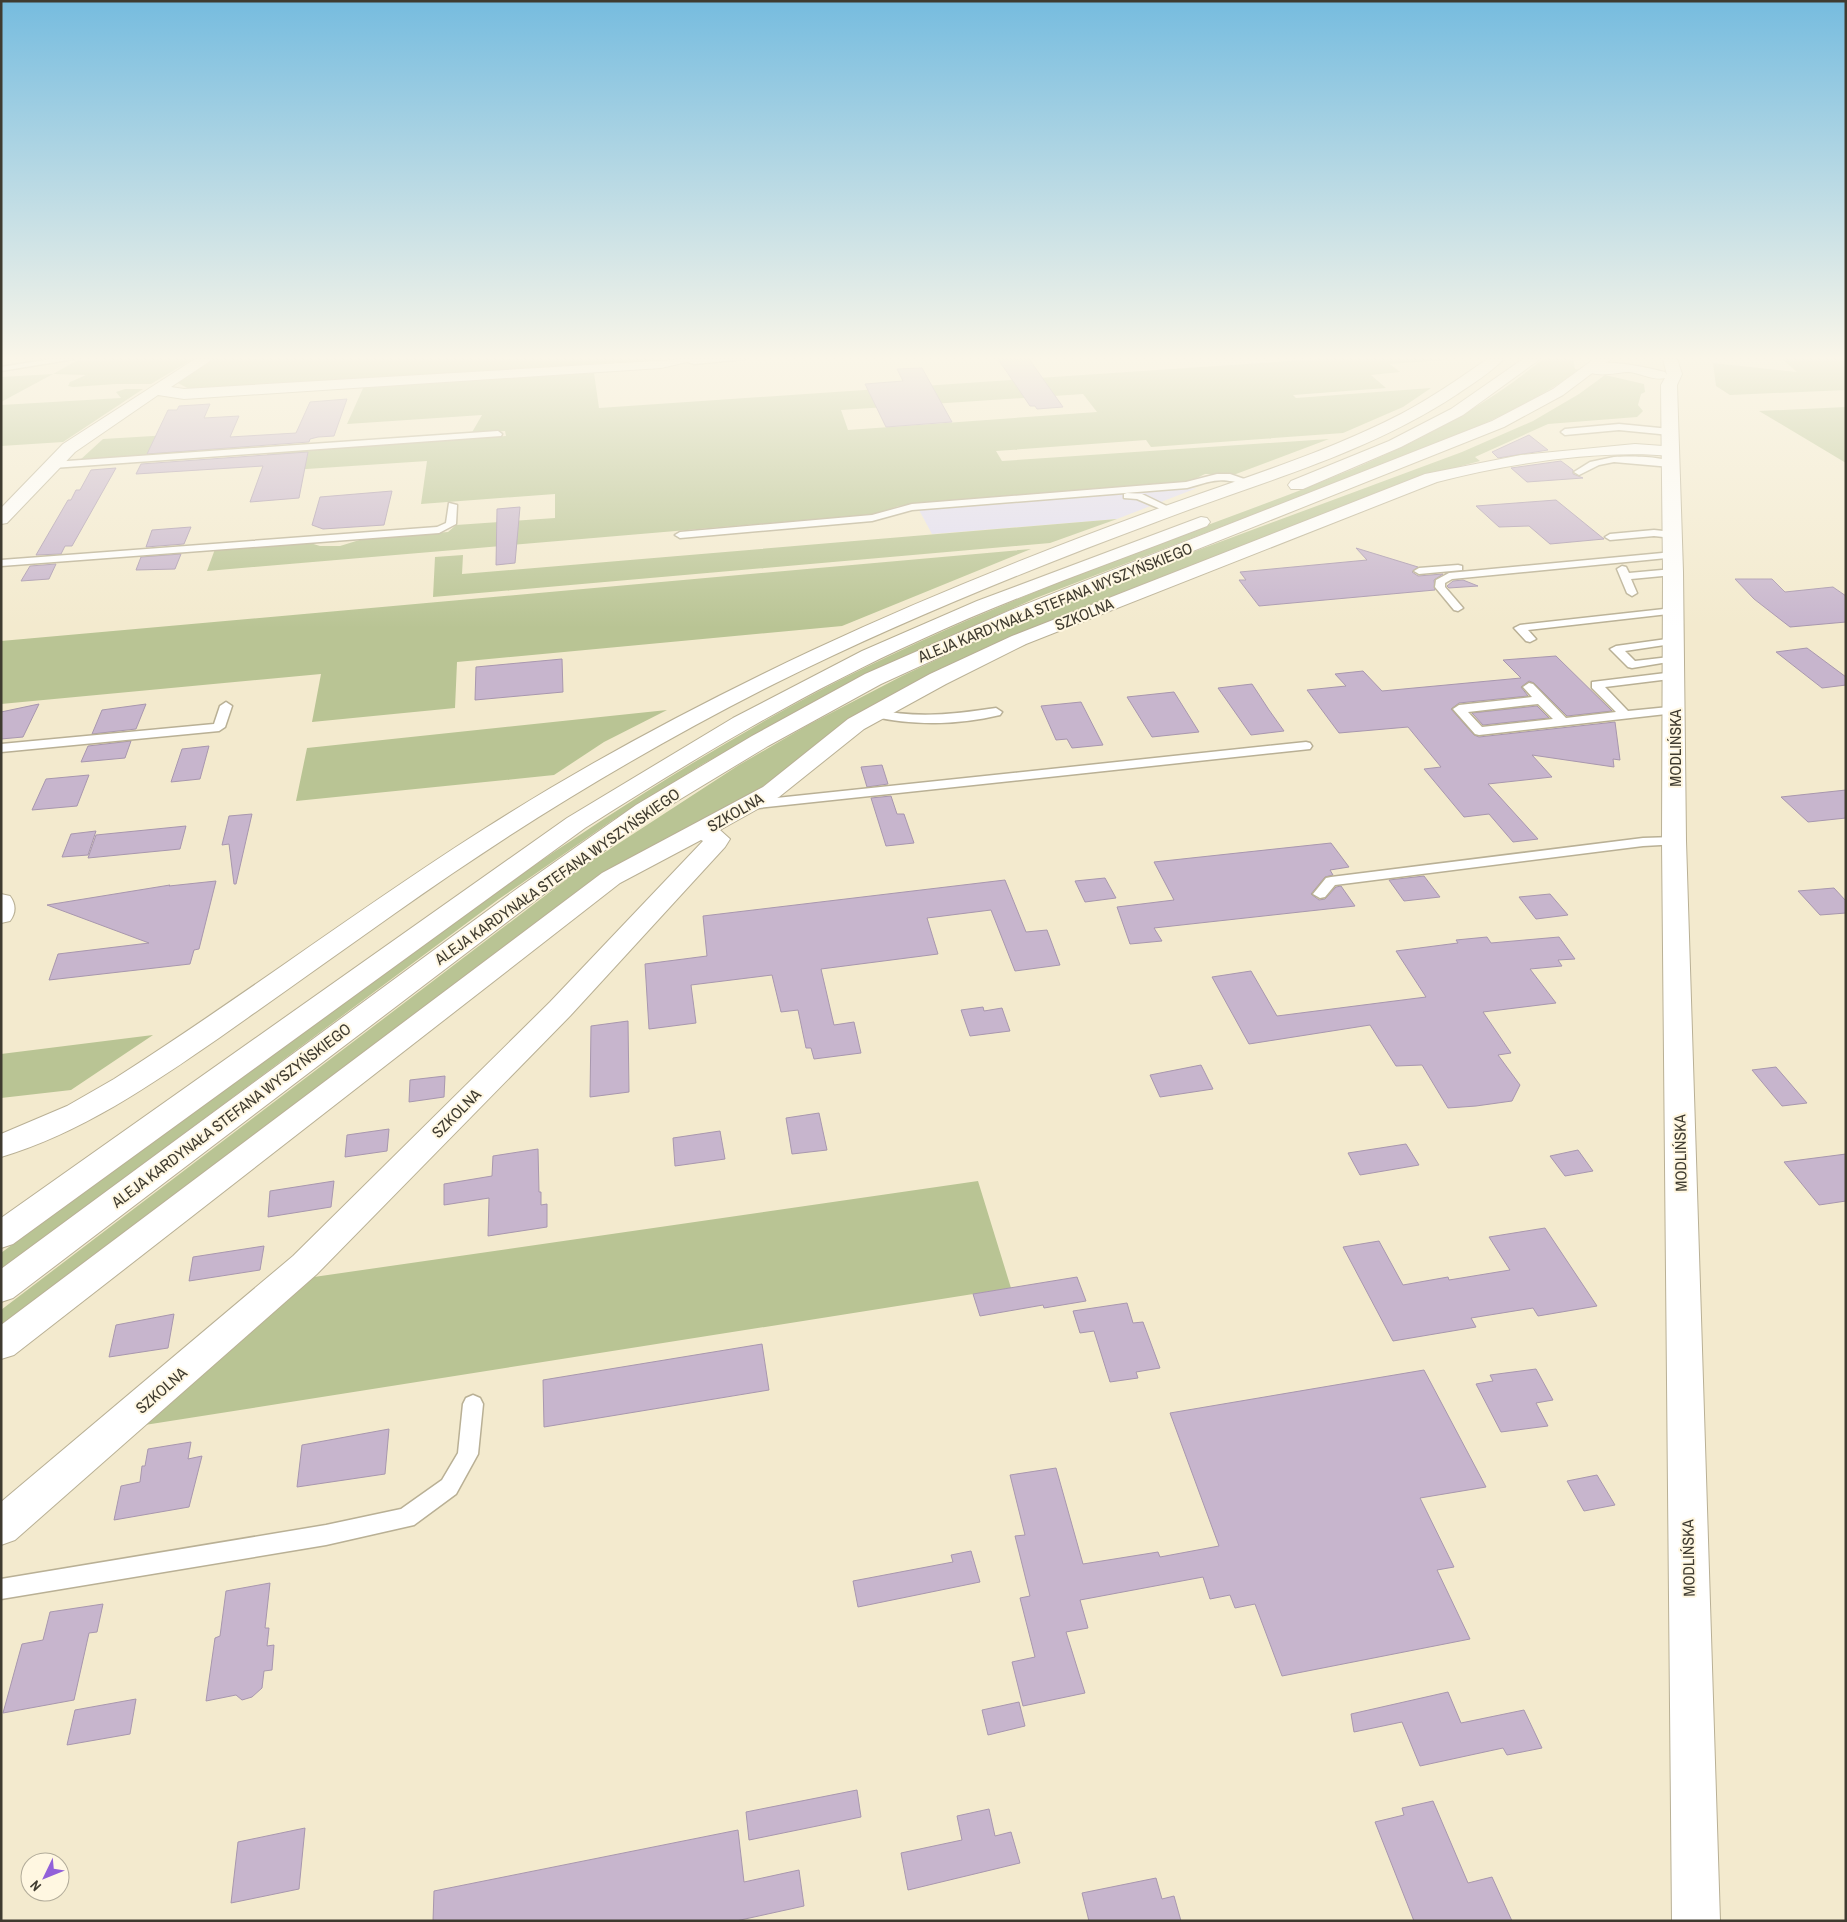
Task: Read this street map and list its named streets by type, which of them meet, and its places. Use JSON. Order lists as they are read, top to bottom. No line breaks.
{"streets":{"main road":["ALEJA KARDYNAŁA STEFANA WYSZYŃSKIEGO","SZKOLNA","MODLIŃSKA"]},"north":"bottom left"}
